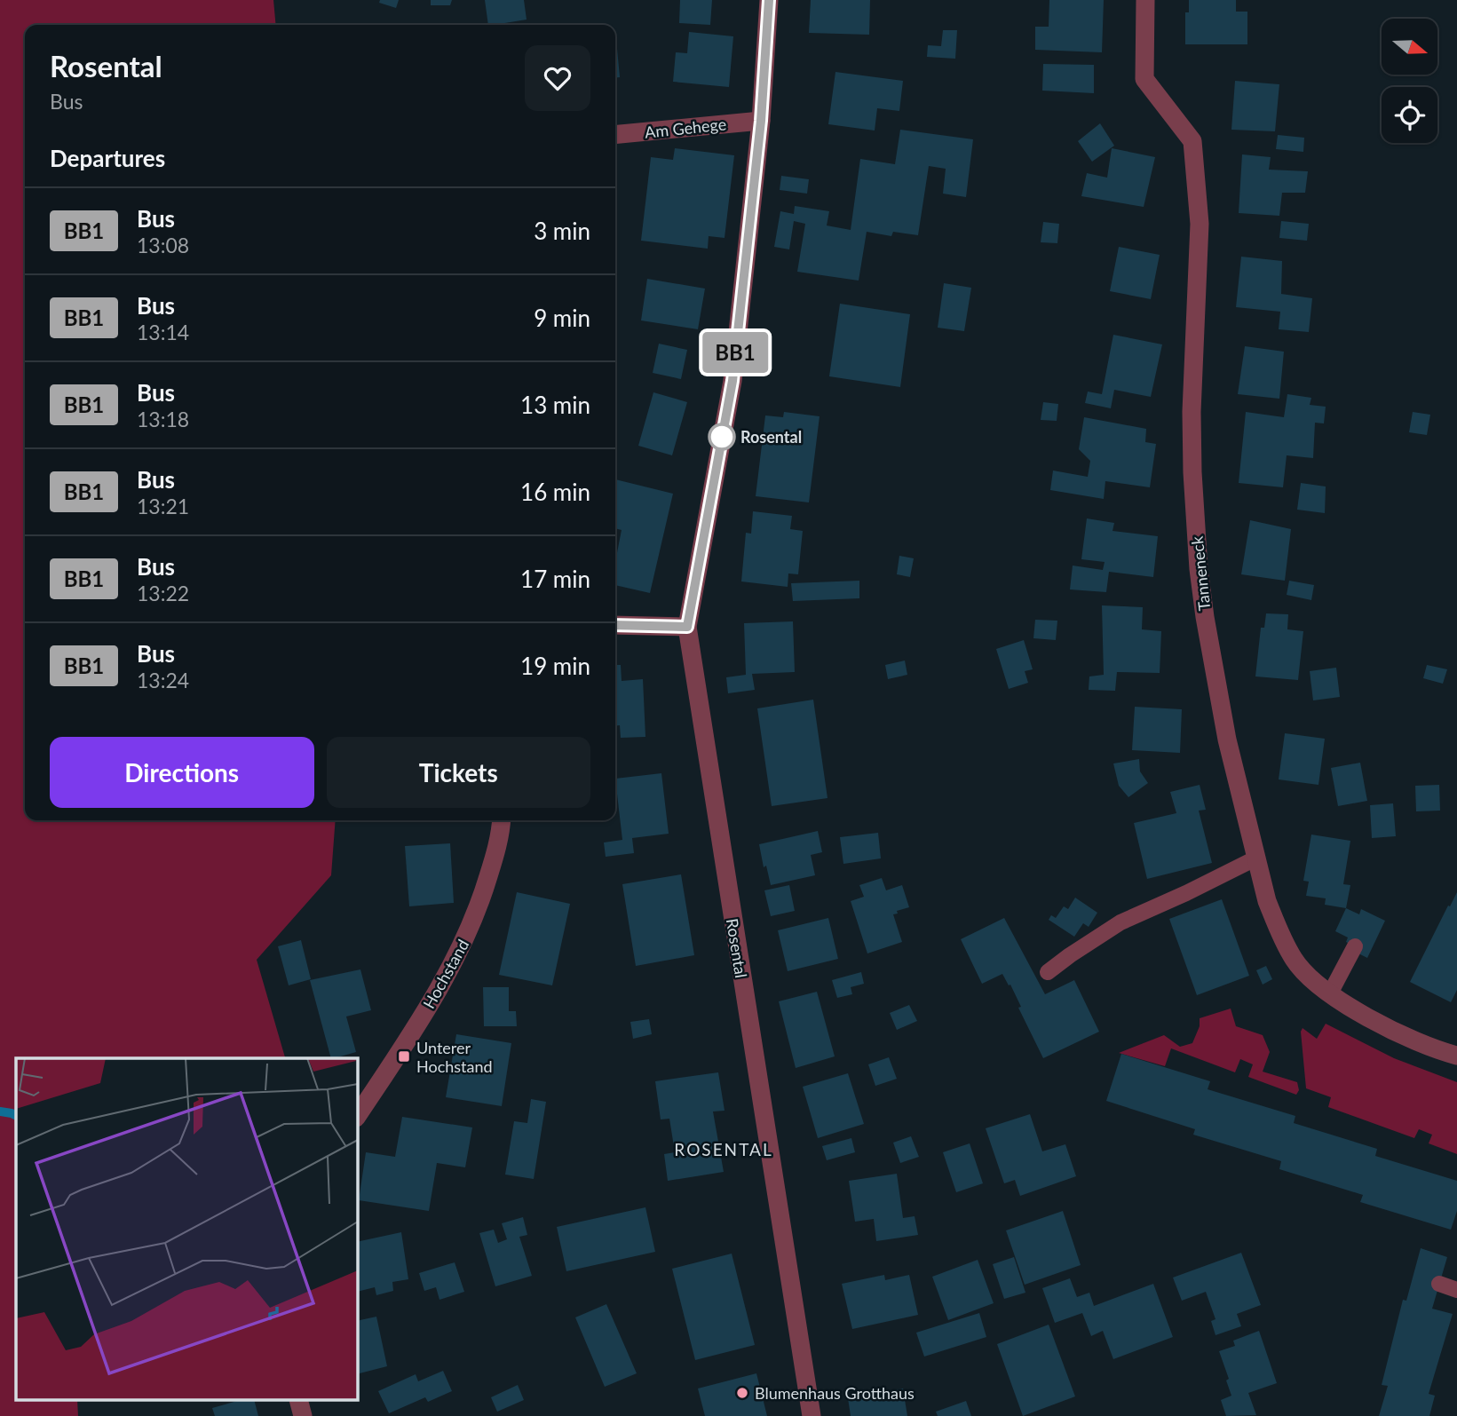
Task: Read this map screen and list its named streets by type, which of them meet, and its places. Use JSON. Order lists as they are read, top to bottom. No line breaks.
{"streets":{"street":["Am Gehege","Tanneneck","Rosental","Hochstand"]},"crossings":[["Am Gehege","Rosental"]],"districts":["ROSENTAL"],"places":{"other":["Rosental","Blumenhaus Grotthaus"],"transit":["Unterer Hochstand"]},"lines":["bus line BB1"],"north":"right","page":{"on_map":"BB1","heading":[["Rosental","Bus"],"Departures"],"list":[{"mark":"BB1","name":"Bus","note":"13:08","value":"3 min"},{"mark":"BB1","name":"Bus","note":"13:14","value":"9 min"},{"mark":"BB1","name":"Bus","note":"13:18","value":"13 min"},{"mark":"BB1","name":"Bus","note":"13:21","value":"16 min"},{"mark":"BB1","name":"Bus","note":"13:22","value":"17 min"},{"mark":"BB1","name":"Bus","note":"13:24","value":"19 min"}],"buttons":["Directions","Tickets"]}}
